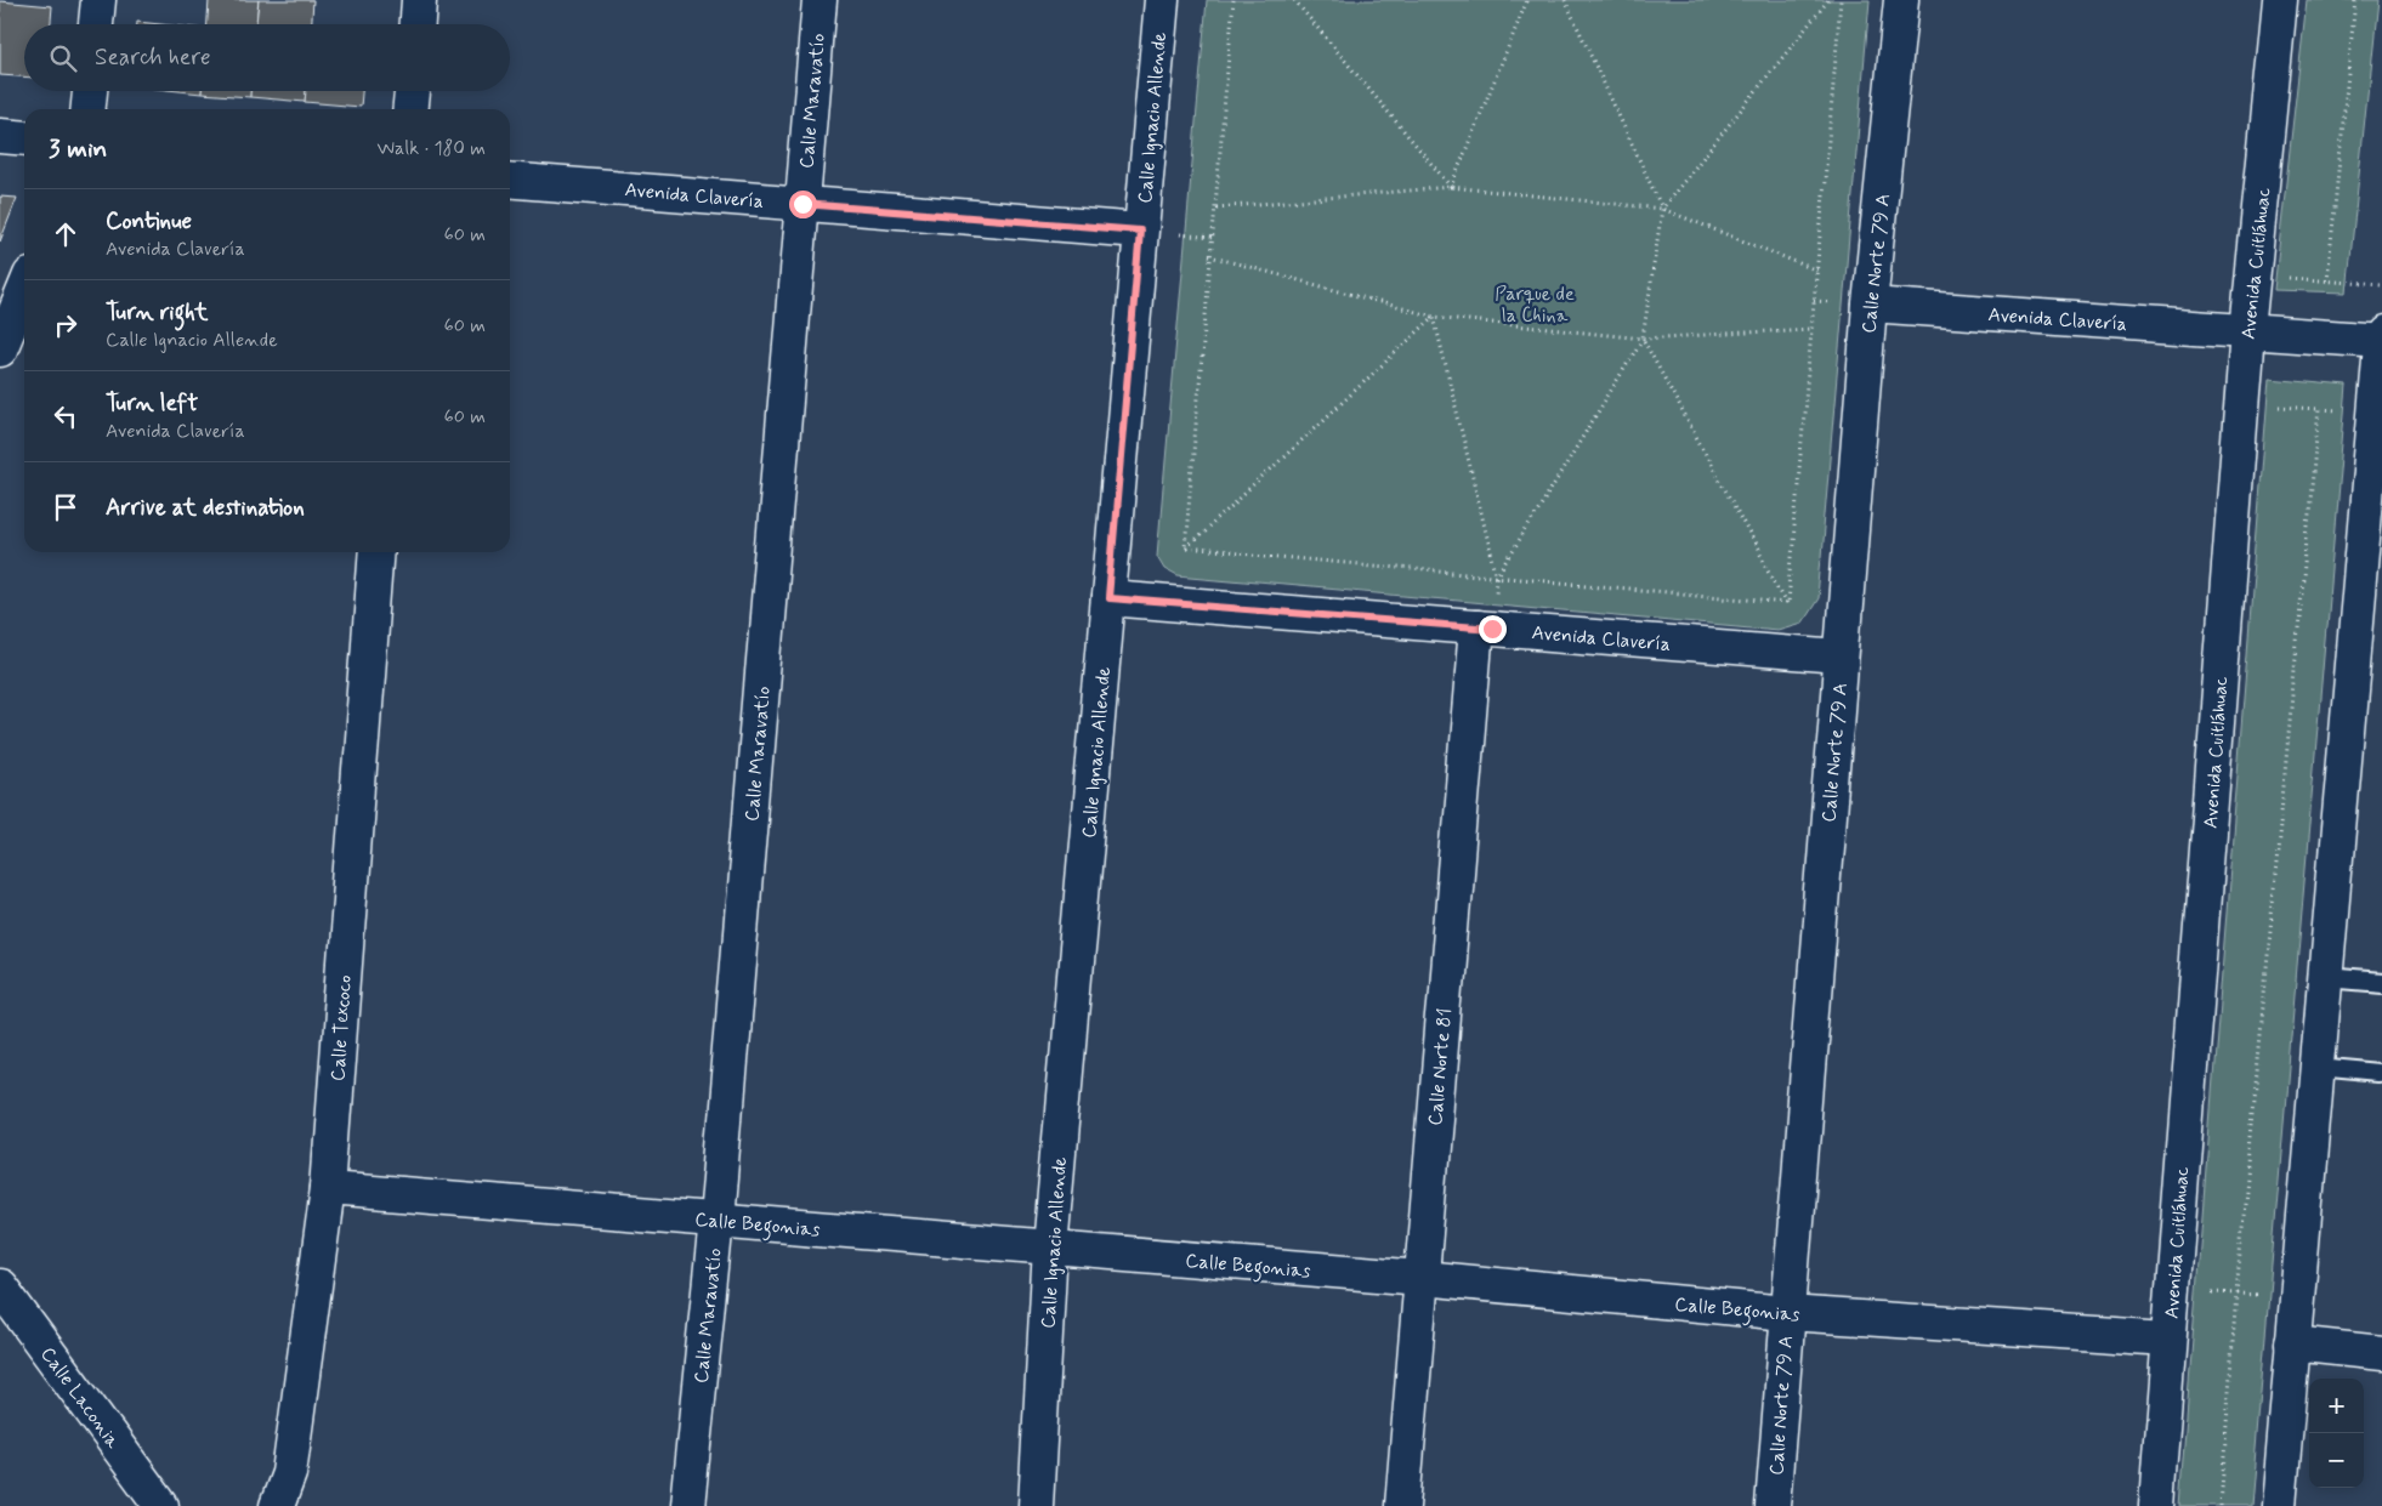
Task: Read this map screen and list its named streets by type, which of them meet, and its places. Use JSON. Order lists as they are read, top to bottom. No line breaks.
{"streets":{"street":["Calle Maravatío","Calle Ignacio Allende","Avenida Clavería","Calle Norte 79 A","Avenida Cuitláhuac","Calle Texcoco","Calle Norte 81","Calle Begonias","Calle Laconia"]},"crossings":[["Calle Maravatío","Avenida Clavería"],["Calle Maravatío","Calle Begonias"],["Calle Ignacio Allende","Avenida Clavería"],["Calle Ignacio Allende","Calle Begonias"],["Avenida Clavería","Calle Norte 79 A"],["Avenida Clavería","Avenida Cuitláhuac"],["Avenida Clavería","Calle Norte 81"],["Calle Norte 79 A","Calle Begonias"],["Avenida Cuitláhuac","Calle Begonias"],["Calle Texcoco","Calle Begonias"],["Calle Norte 81","Calle Begonias"]],"parks":["Parque de la China"],"page":{"search":"Search here","heading":["3 min","Walk · 180 m"],"list":[["Continue","Avenida Clavería","60 m"],["Turn right","Calle Ignacio Allende","60 m"],["Turn left","Avenida Clavería","60 m"],"Arrive at destination"],"map_buttons":["+","−"]}}
